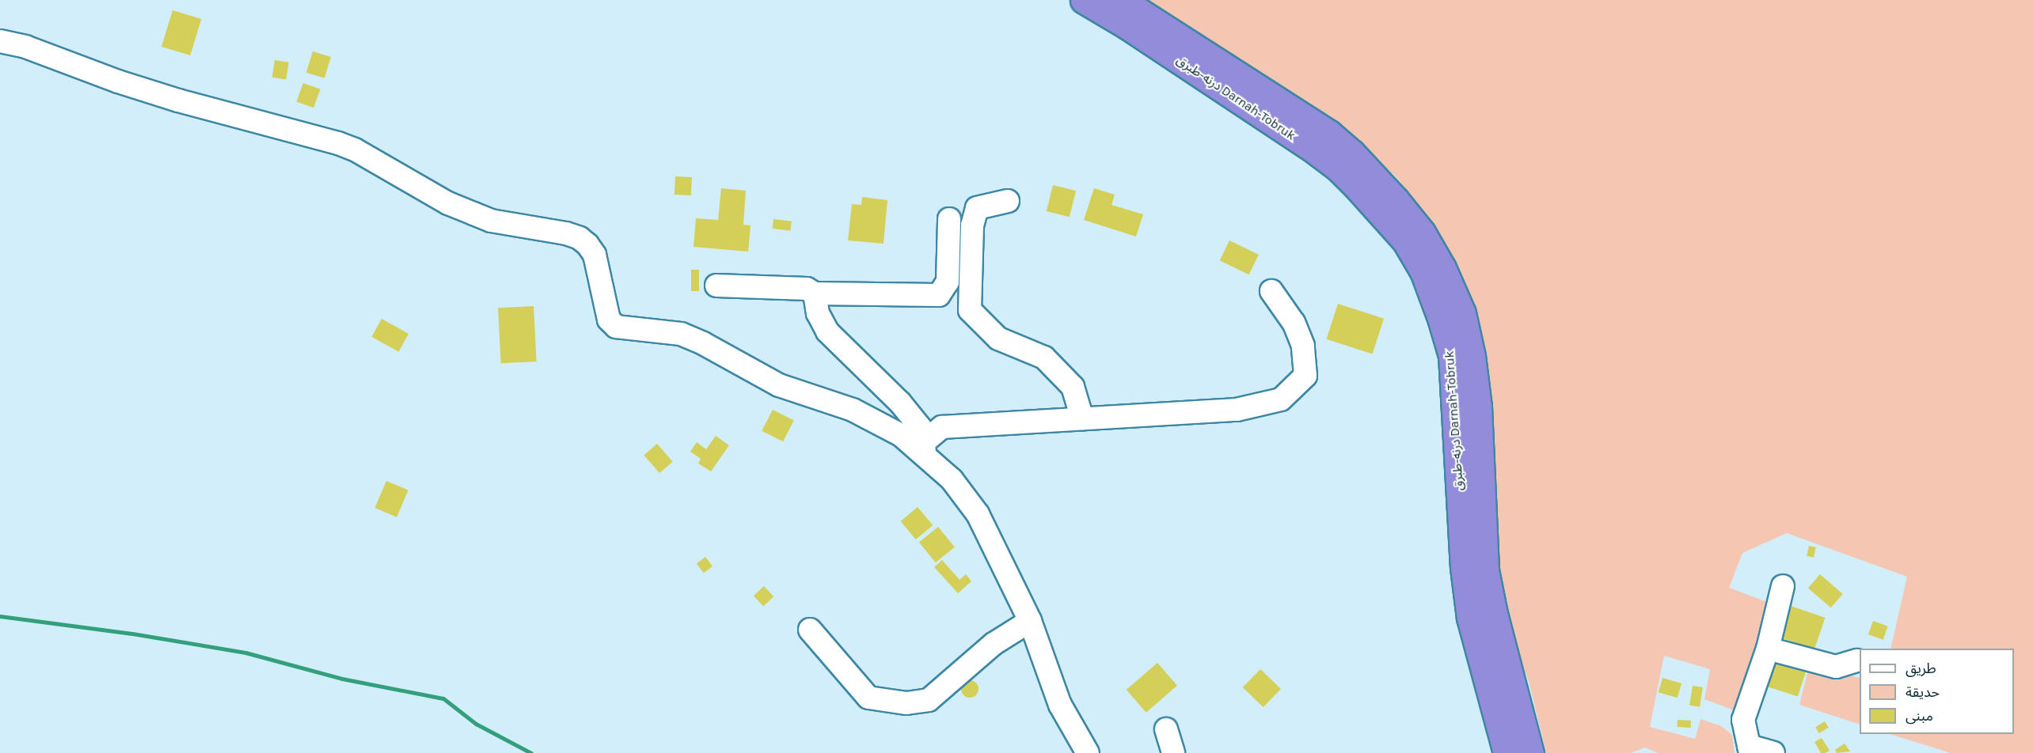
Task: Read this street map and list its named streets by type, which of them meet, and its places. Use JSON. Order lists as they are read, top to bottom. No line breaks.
{"streets":{"highway":["درنه-طبرق Darnah-Tobruk"]},"legend":["طريق","حديقة","مبنى"]}
